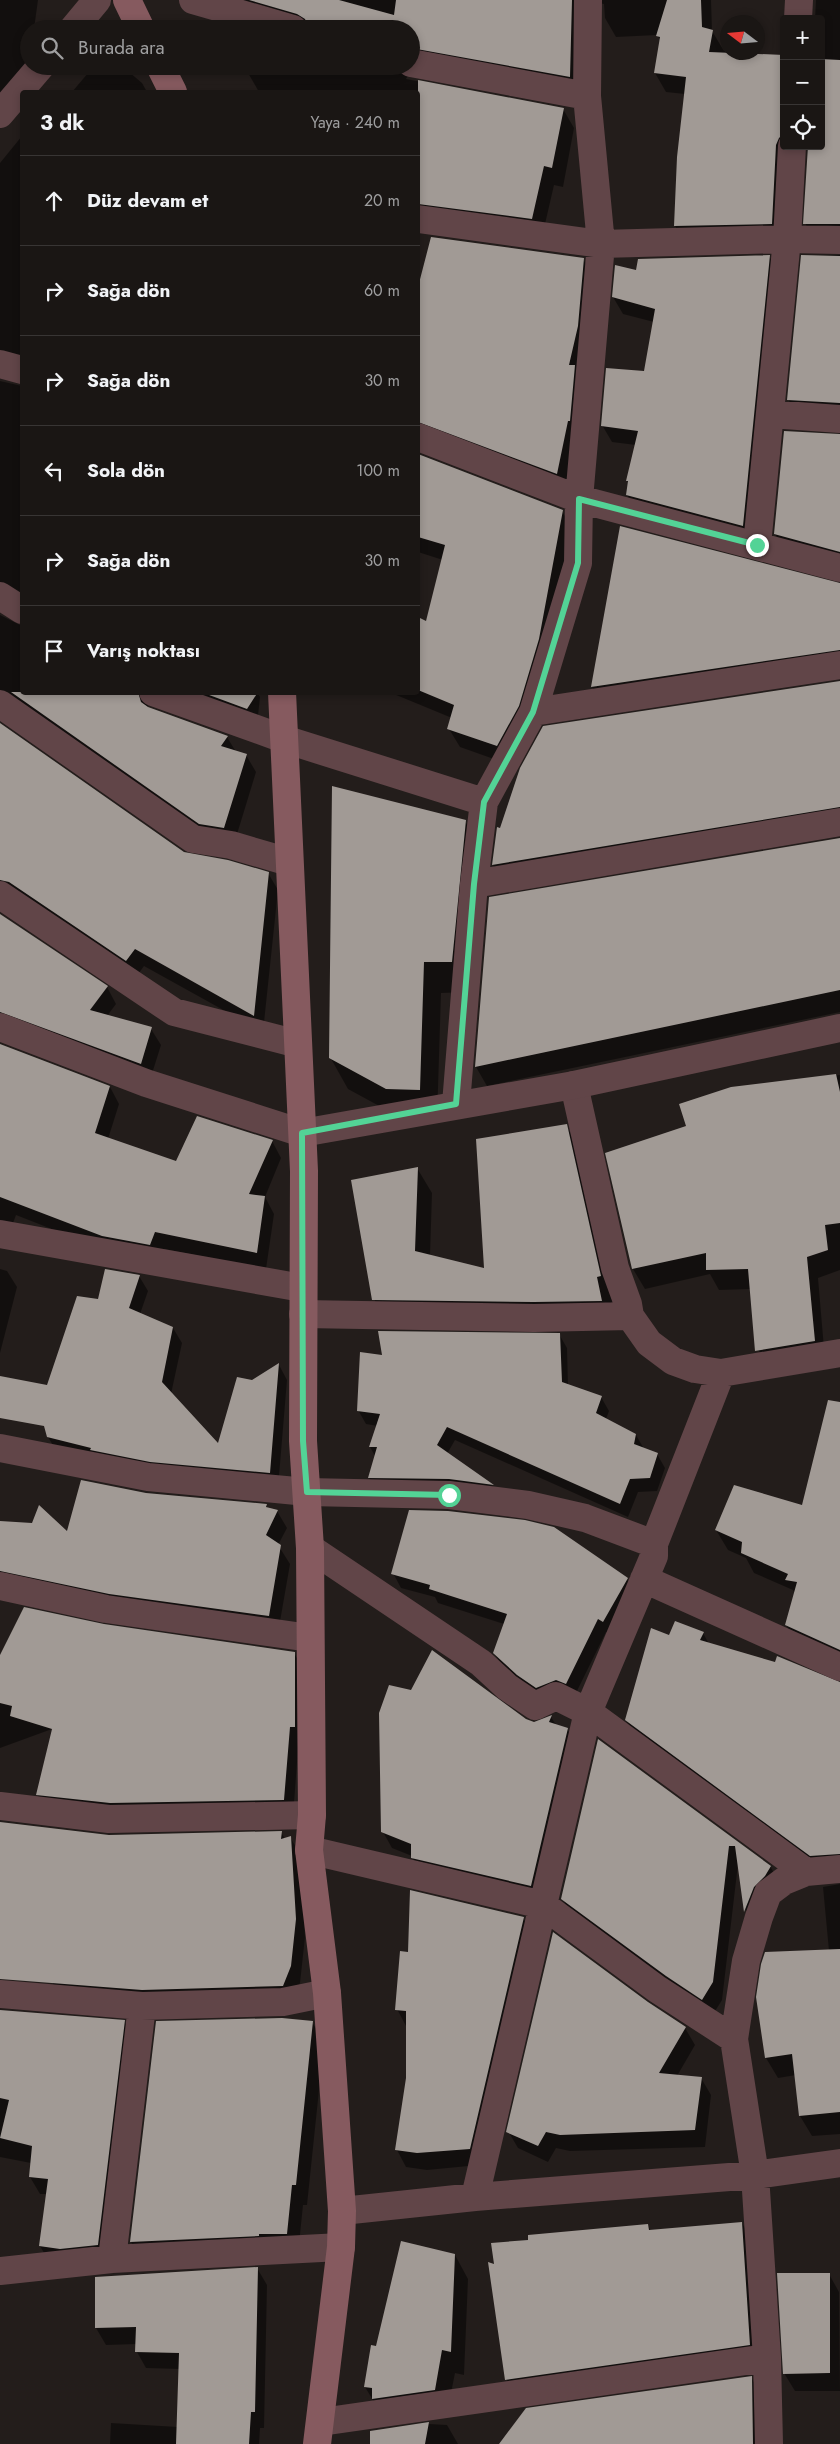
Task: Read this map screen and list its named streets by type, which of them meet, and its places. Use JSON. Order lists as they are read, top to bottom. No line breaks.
{"north":"left","page":{"map_buttons":["+","−"],"search":"Burada ara","heading":["3 dk","Yaya · 240 m"],"list":[["Düz devam et","20 m"],["Sağa dön","60 m"],["Sağa dön","30 m"],["Sola dön","100 m"],["Sağa dön","30 m"],"Varış noktası"]}}
